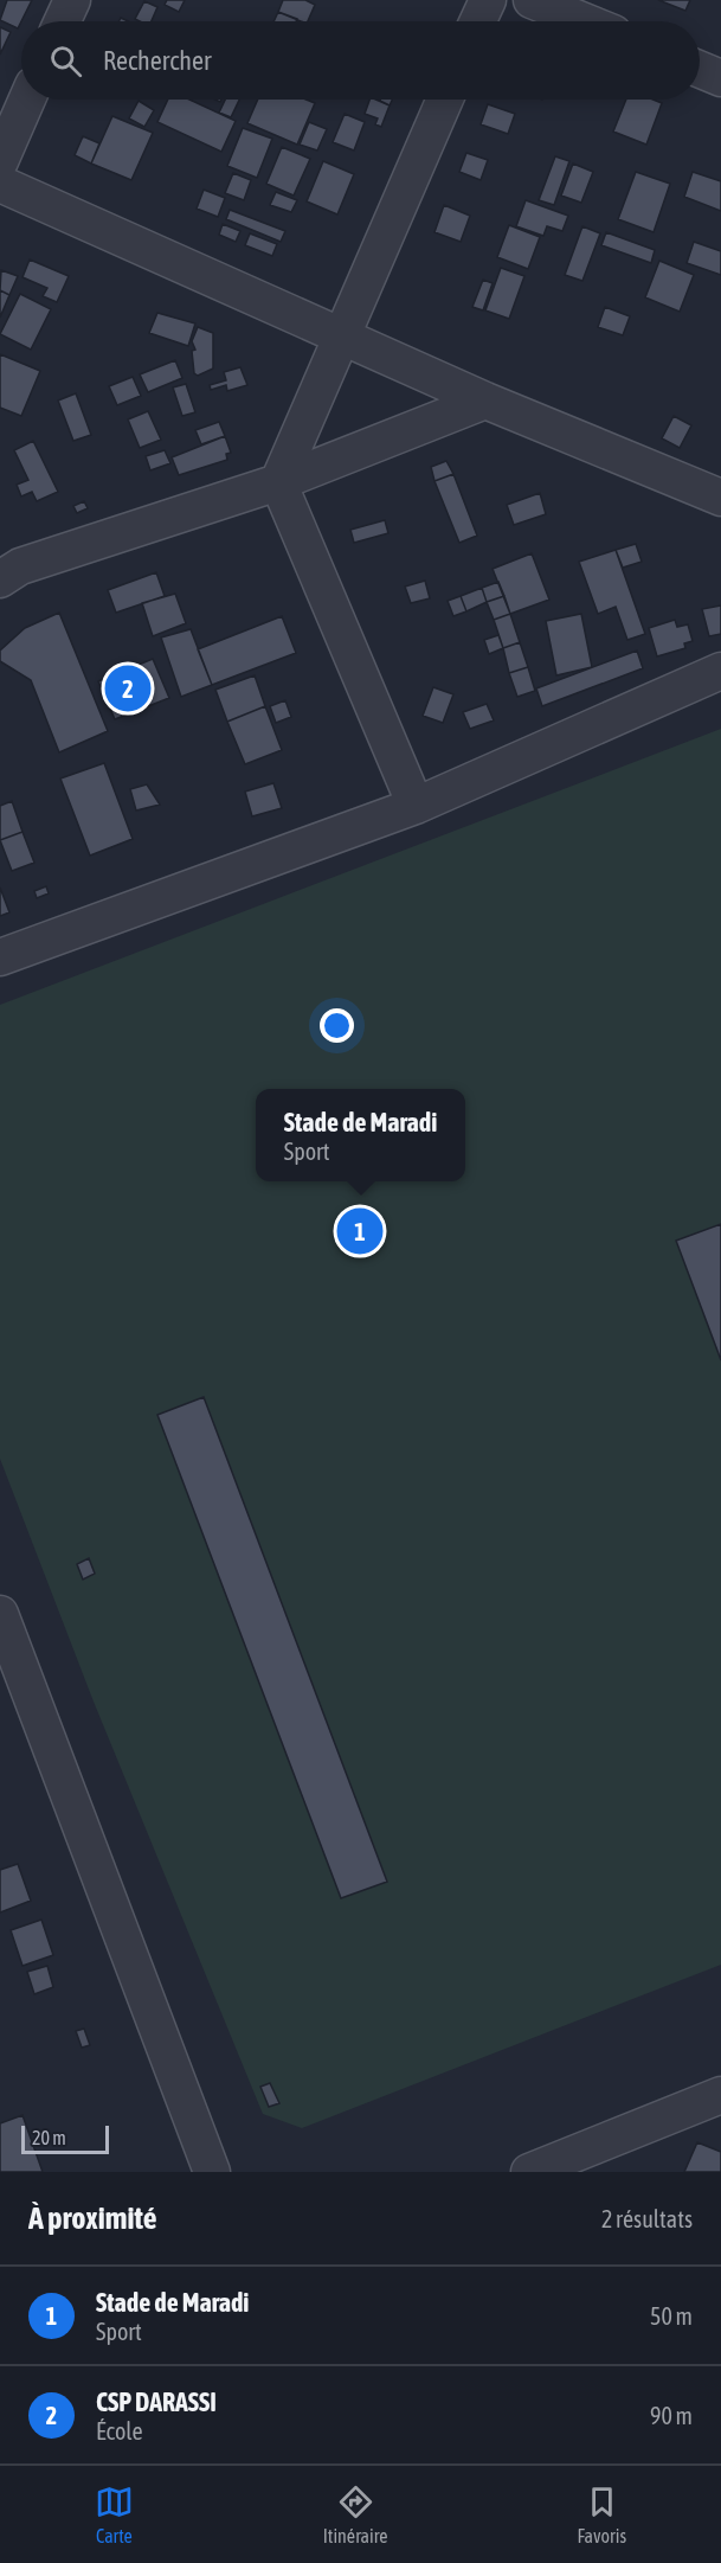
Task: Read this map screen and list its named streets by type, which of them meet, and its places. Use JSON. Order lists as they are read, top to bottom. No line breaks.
{"scale_bar":"20 m","page":{"search":"Rechercher","pins":["2","1"],"popup":["Stade de Maradi","Sport"],"scale":"20 m","heading":["À proximité","2 résultats"],"list":[{"mark":"1","name":"Stade de Maradi","note":"Sport","value":"50 m"},{"mark":"2","name":"CSP DARASSI","note":"École","value":"90 m"}],"nav":["Carte","Itinéraire","Favoris"]}}
